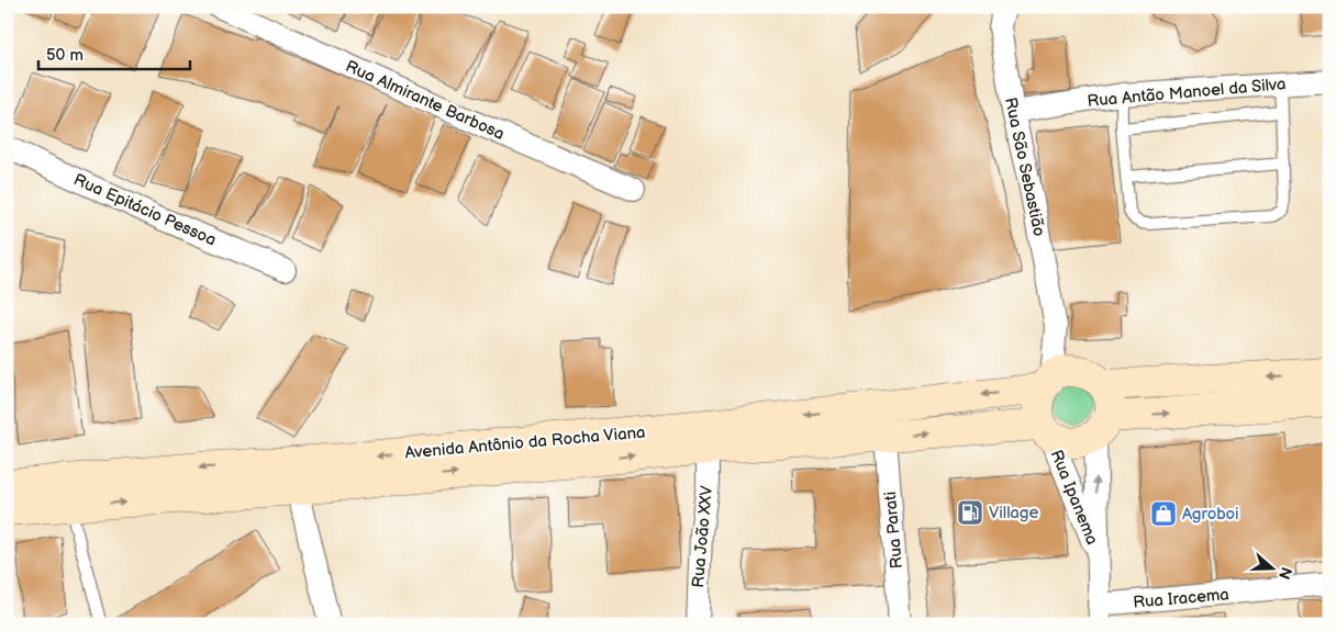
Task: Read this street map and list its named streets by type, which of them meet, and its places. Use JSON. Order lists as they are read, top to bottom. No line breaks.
{"streets":{"main road":["Avenida Antônio da Rocha Viana"],"street":["Rua Antão Manoel da Silva","Rua Almirante Barbosa","Rua São Sebastião","Rua Epitácio Pessoa","Rua Ipanema","Rua Parati","Rua João XXV","Rua Iracema"]},"crossings":[["Rua Antão Manoel da Silva","Rua São Sebastião"],["Rua São Sebastião","Avenida Antônio da Rocha Viana"],["Rua São Sebastião","Rua Ipanema"],["Avenida Antônio da Rocha Viana","Rua Ipanema"],["Avenida Antônio da Rocha Viana","Rua Parati"],["Avenida Antônio da Rocha Viana","Rua João XXV"],["Rua Ipanema","Rua Iracema"]],"places":{"fuel station":["Village"],"shop":["Agroboi"]},"scale_bar":"50 m","north":"right"}
